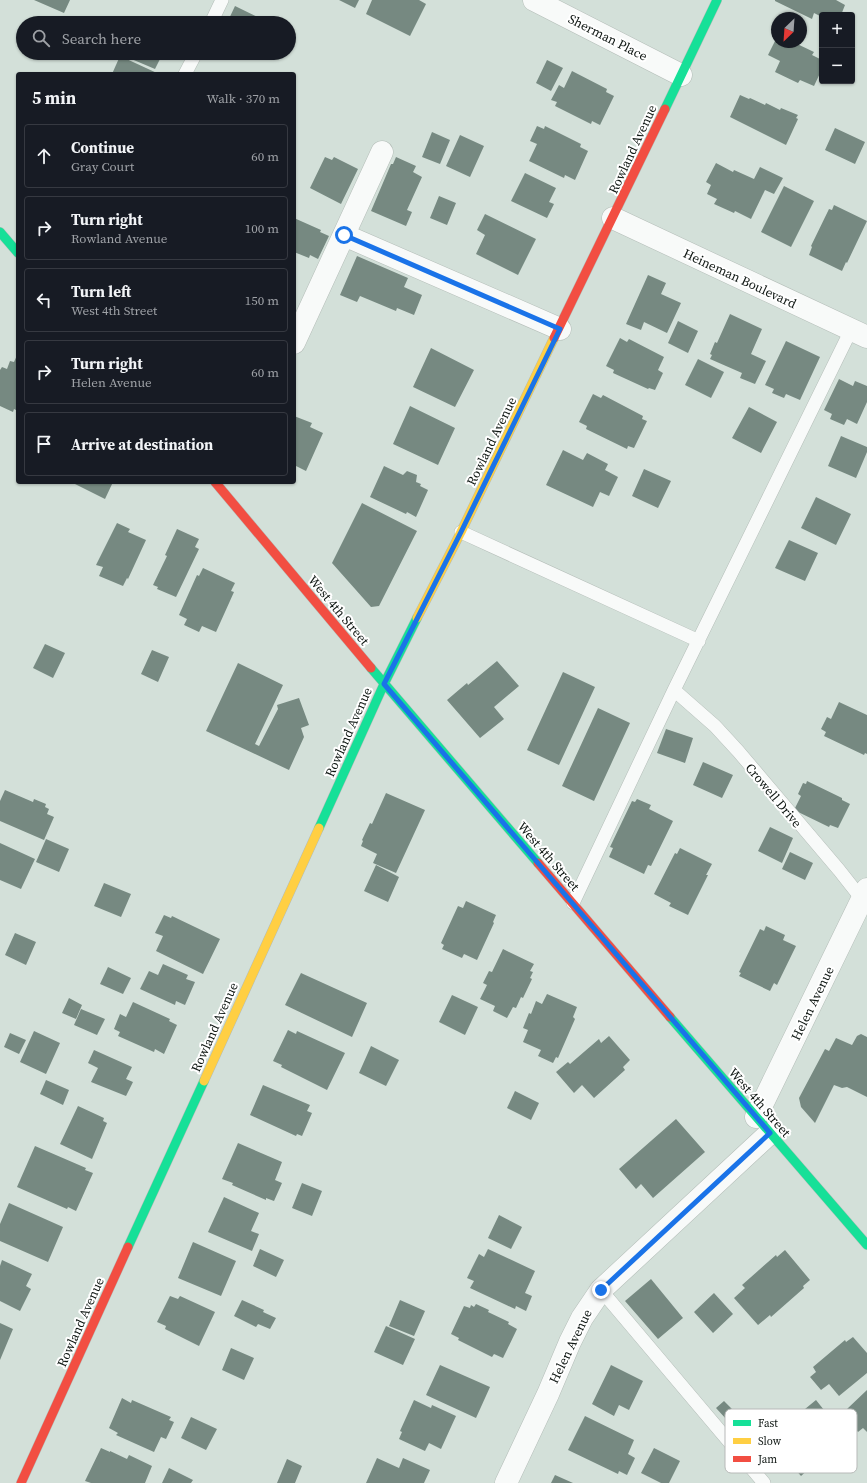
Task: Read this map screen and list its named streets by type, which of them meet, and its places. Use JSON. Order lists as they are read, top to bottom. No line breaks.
{"streets":{"street":["Sherman Place","Rowland Avenue","Heineman Boulevard","West 4th Street","Helen Avenue"],"lane":["Crowell Drive"]},"crossings":[["Sherman Place","Rowland Avenue"],["Rowland Avenue","Heineman Boulevard"],["Rowland Avenue","West 4th Street"],["West 4th Street","Helen Avenue"],["Crowell Drive","Helen Avenue"]],"legend":["Fast","Slow","Jam"],"north":"bottom left","page":{"map_buttons":["+","−"],"search":"Search here","heading":["5 min","Walk · 370 m"],"list":[["Continue","Gray Court","60 m"],["Turn right","Rowland Avenue","100 m"],["Turn left","West 4th Street","150 m"],["Turn right","Helen Avenue","60 m"],"Arrive at destination"]}}
